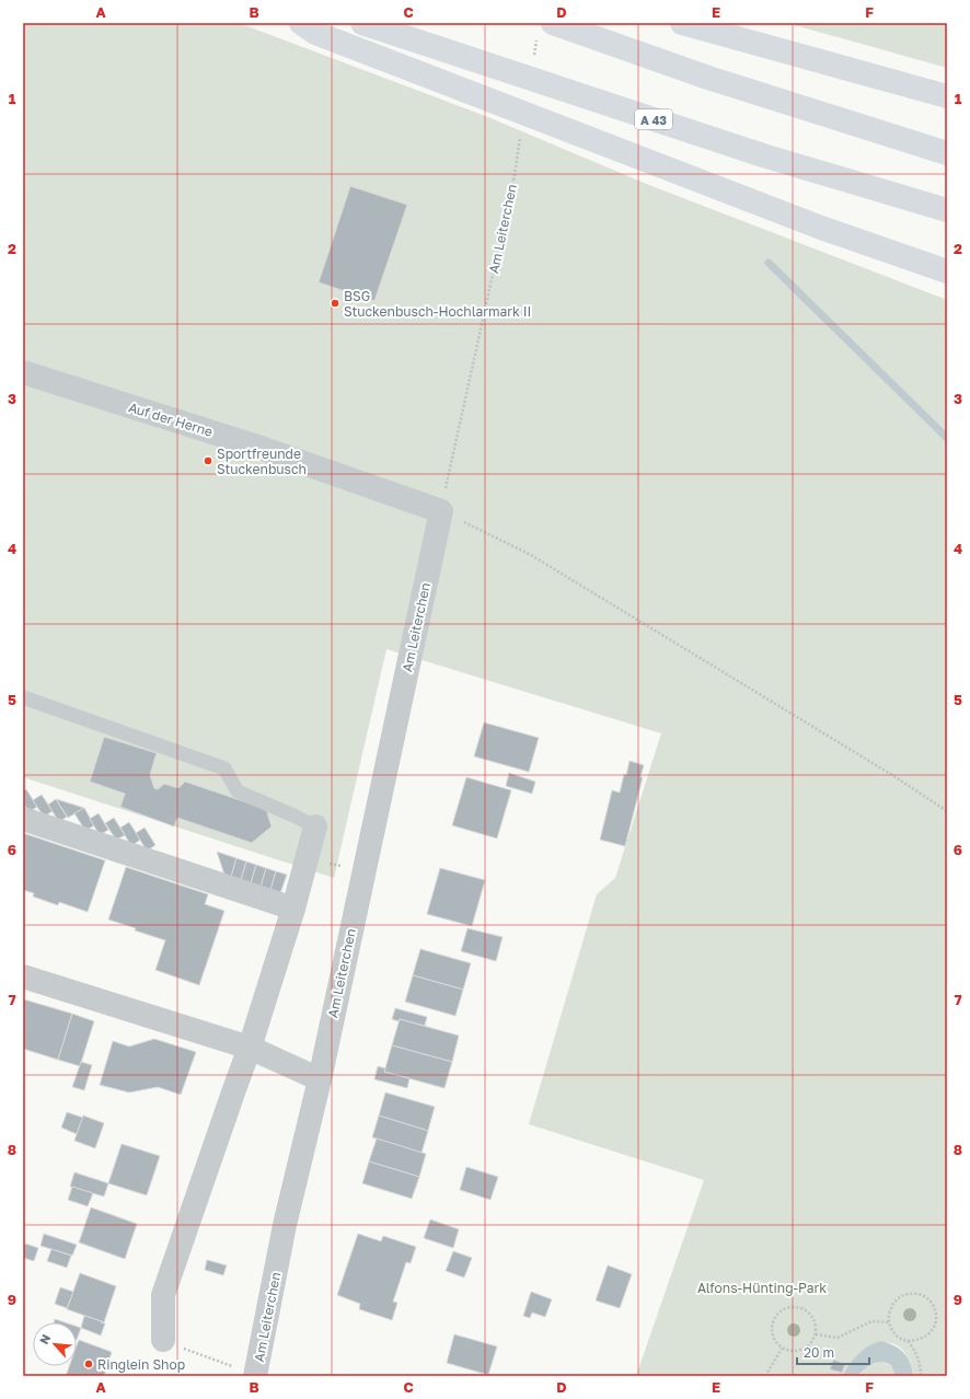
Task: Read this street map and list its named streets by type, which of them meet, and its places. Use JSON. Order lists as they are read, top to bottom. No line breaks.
{"streets":{"highway":["A 43"],"street":["Am Leiterchen","Auf der Herne"]},"crossings":[["Am Leiterchen","Auf der Herne"]],"parks":["Alfons-Hünting-Park"],"places":["BSG Stuckenbusch-Hochlarmark II","Sportfreunde Stuckenbusch","Ringlein Shop"],"scale_bar":"20 m","north":"top left","grid":{"columns":["A","B","C","D","E","F"],"rows":["1","2","3","4","5","6","7","8","9"]}}
